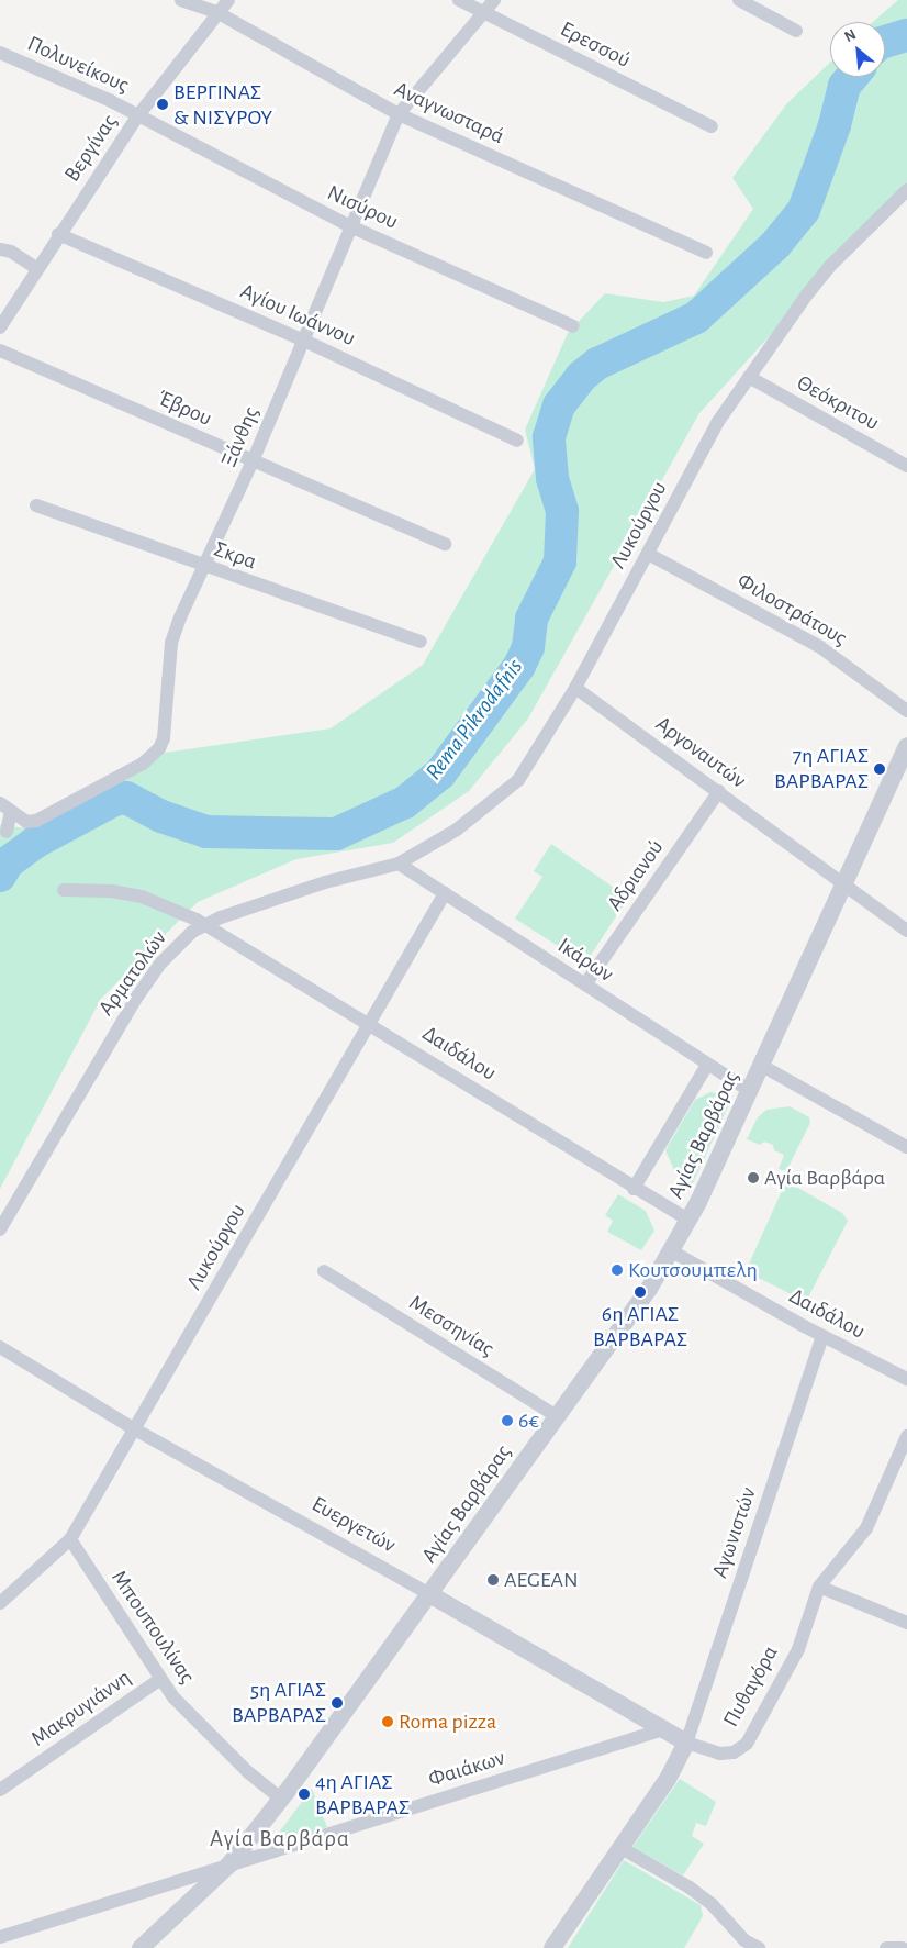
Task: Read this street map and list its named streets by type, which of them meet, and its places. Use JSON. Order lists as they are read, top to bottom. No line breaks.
{"streets":{"street":["Ερεσσού","Πολυνείκους","Αναγνωσταρά","Βεργίνας","Νισύρου","Αγίου Ιωάννου","Θεόκριτου","Έβρου","Ξάνθης","Λυκούργου","Σκρα","Φιλοστράτους","Αργοναυτών","Αδριανού","Ικάρων","Αρματολών","Δαιδάλου","Αγίας Βαρβάρας","Μεσσηνίας","Ευεργετών","Αγωνιστών","Μπουπουλίνας","Πυθαγόρα","Μακρυγιάννη","Φαιάκων"]},"crossings":[["Ερεσσού","Ξάνθης"],["Πολυνείκους","Βεργίνας"],["Πολυνείκους","Νισύρου"],["Αναγνωσταρά","Βεργίνας"],["Αναγνωσταρά","Ξάνθης"],["Βεργίνας","Νισύρου"],["Βεργίνας","Αγίου Ιωάννου"],["Νισύρου","Ξάνθης"],["Αγίου Ιωάννου","Ξάνθης"],["Θεόκριτου","Λυκούργου"],["Έβρου","Ξάνθης"],["Ξάνθης","Σκρα"],["Λυκούργου","Φιλοστράτους"],["Λυκούργου","Αργοναυτών"],["Λυκούργου","Ικάρων"],["Λυκούργου","Αρματολών"],["Λυκούργου","Δαιδάλου"],["Λυκούργου","Ευεργετών"],["Λυκούργου","Μπουπουλίνας"],["Αργοναυτών","Αδριανού"],["Αργοναυτών","Αγίας Βαρβάρας"],["Αδριανού","Ικάρων"],["Ικάρων","Αρματολών"],["Ικάρων","Αγίας Βαρβάρας"],["Αρματολών","Δαιδάλου"],["Δαιδάλου","Αγίας Βαρβάρας"],["Δαιδάλου","Αγωνιστών"],["Αγίας Βαρβάρας","Μεσσηνίας"],["Αγίας Βαρβάρας","Ευεργετών"],["Αγίας Βαρβάρας","Μπουπουλίνας"],["Αγίας Βαρβάρας","Φαιάκων"],["Ευεργετών","Αγωνιστών"],["Ευεργετών","Πυθαγόρα"],["Ευεργετών","Φαιάκων"],["Αγωνιστών","Πυθαγόρα"],["Μπουπουλίνας","Μακρυγιάννη"]],"districts":["Αγία Βαρβάρα"],"water":["Rema Pikrodafnis"],"places":["ΒΕΡΓΙΝΑΣ & ΝΙΣΥΡΟΥ","7η ΑΓΙΑΣ ΒΑΡΒΑΡΑΣ","Αγία Βαρβάρα","Κουτσουμπελη","6η ΑΓΙΑΣ ΒΑΡΒΑΡΑΣ","6€","AEGEAN","5η ΑΓΙΑΣ ΒΑΡΒΑΡΑΣ","Roma pizza","4η ΑΓΙΑΣ ΒΑΡΒΑΡΑΣ"],"north":"top left"}
